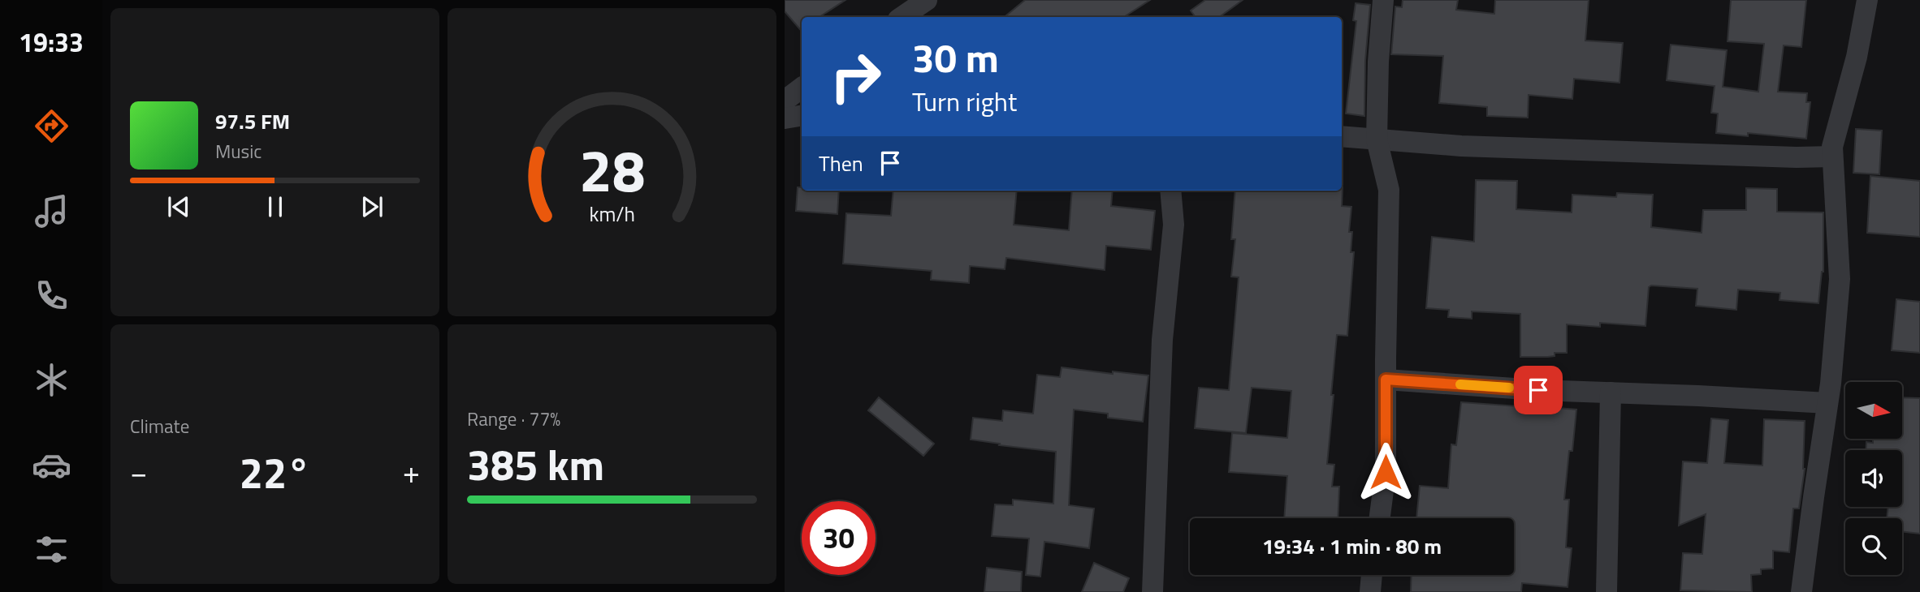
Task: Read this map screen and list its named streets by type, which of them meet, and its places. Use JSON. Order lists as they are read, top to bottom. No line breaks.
{"north":"right","page":{"tabs":"19:33","turn":["30 m","Turn right"],"song":["97.5 FM","Music"],"then":"Then","tile":["Climate",["Range · 77%","385 km"]],"heat":["−","22°","+"],"limit":"30","trip":"19:34 · 1 min · 80 m","gauge":["28","km/h"]}}
